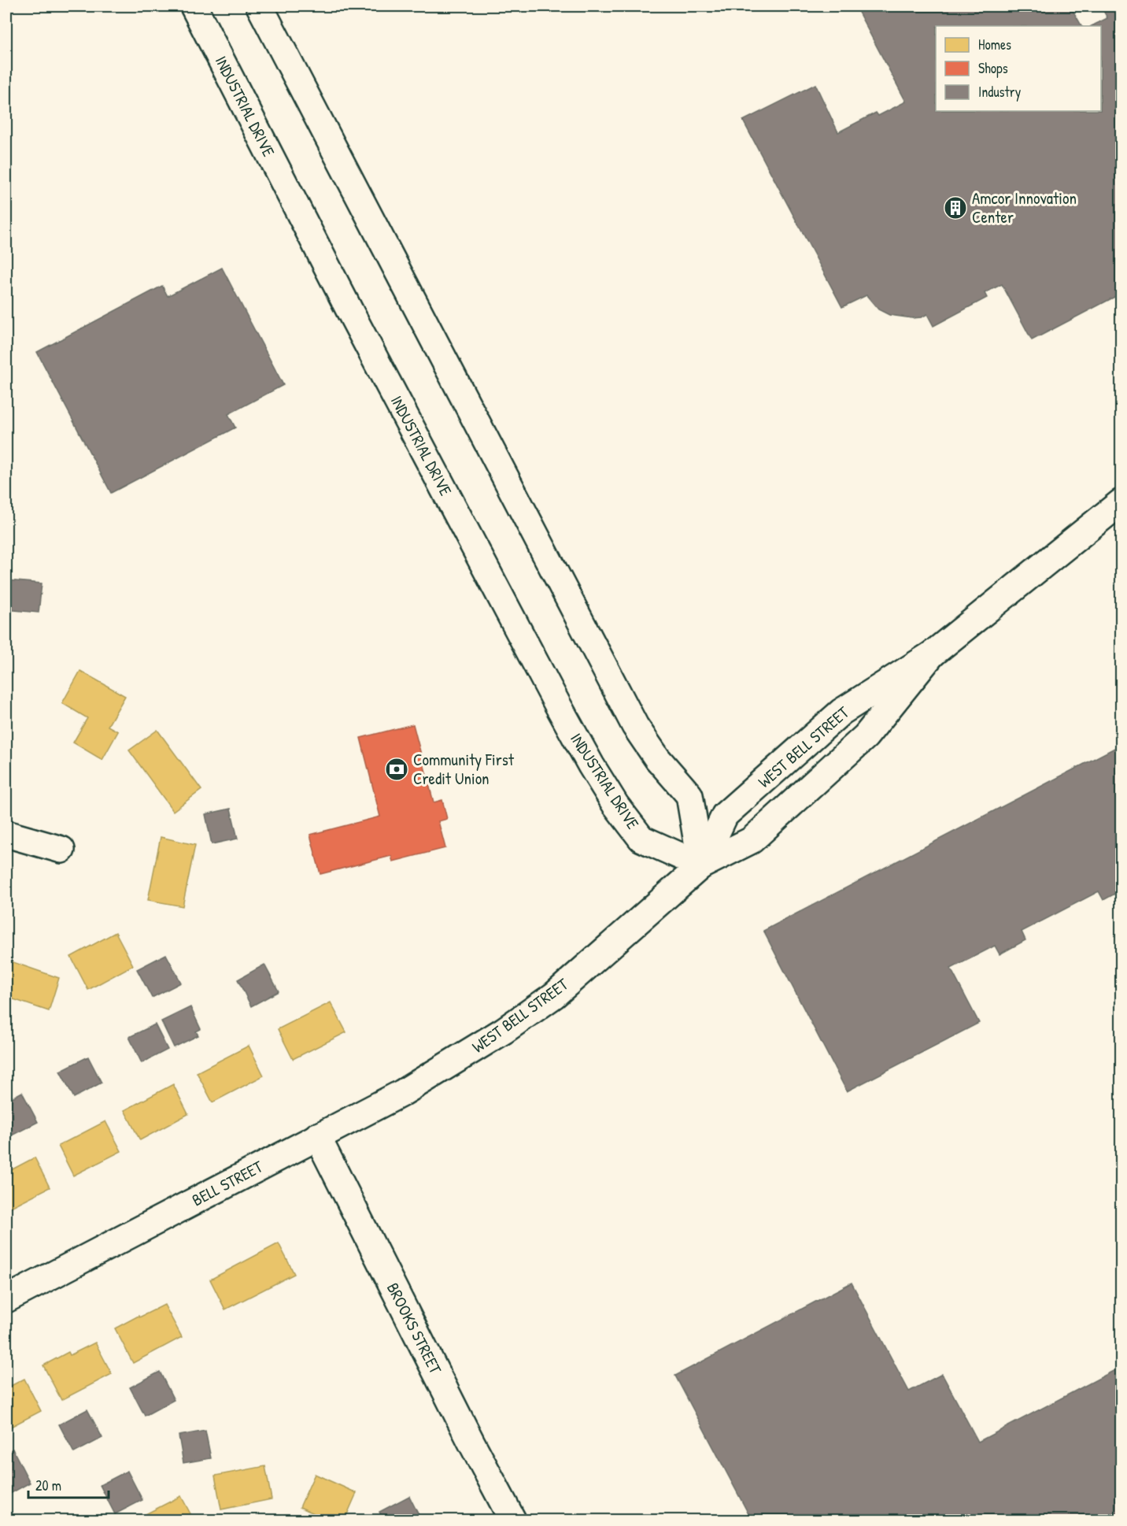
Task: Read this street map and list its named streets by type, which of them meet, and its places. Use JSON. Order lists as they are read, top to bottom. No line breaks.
{"streets":{"street":["INDUSTRIAL DRIVE","WEST BELL STREET","BELL STREET","BROOKS STREET"]},"crossings":[["INDUSTRIAL DRIVE","WEST BELL STREET"],["WEST BELL STREET","BELL STREET"],["WEST BELL STREET","BROOKS STREET"],["BELL STREET","BROOKS STREET"]],"places":{"building":["Amcor Innovation Center"],"bank":["Community First Credit Union"]},"legend":["Homes","Shops","Industry"],"scale_bar":"20 m"}
